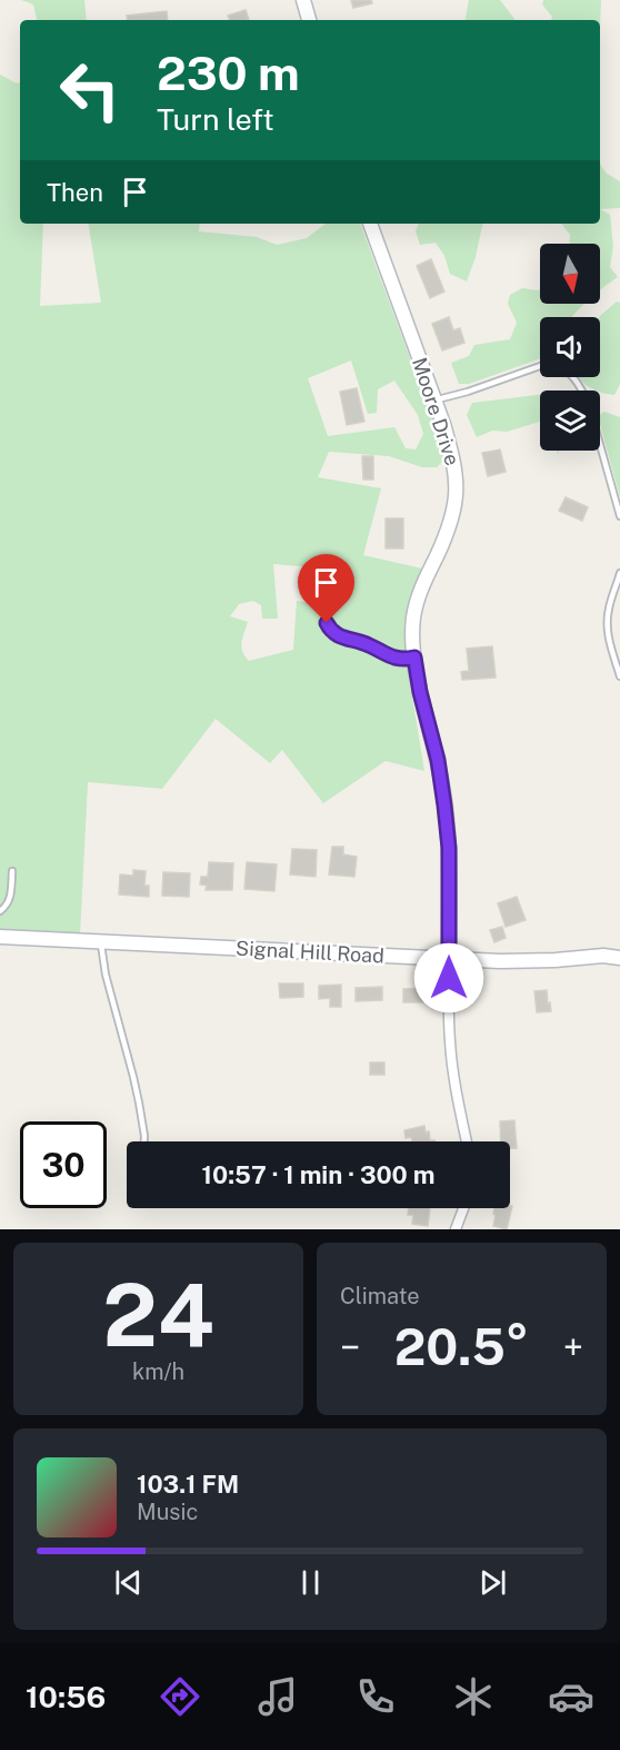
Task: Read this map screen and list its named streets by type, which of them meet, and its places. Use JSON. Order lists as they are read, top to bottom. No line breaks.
{"streets":{"main road":["Moore Drive","Signal Hill Road"]},"crossings":[["Moore Drive","Signal Hill Road"]],"north":"bottom","page":{"turn":["230 m","Turn left"],"then":"Then","limit":"30","trip":"10:57 · 1 min · 300 m","tile":[["24","km/h"],"Climate"],"heat":["−","20.5°","+"],"song":["103.1 FM","Music"],"tabs":"10:56"}}
